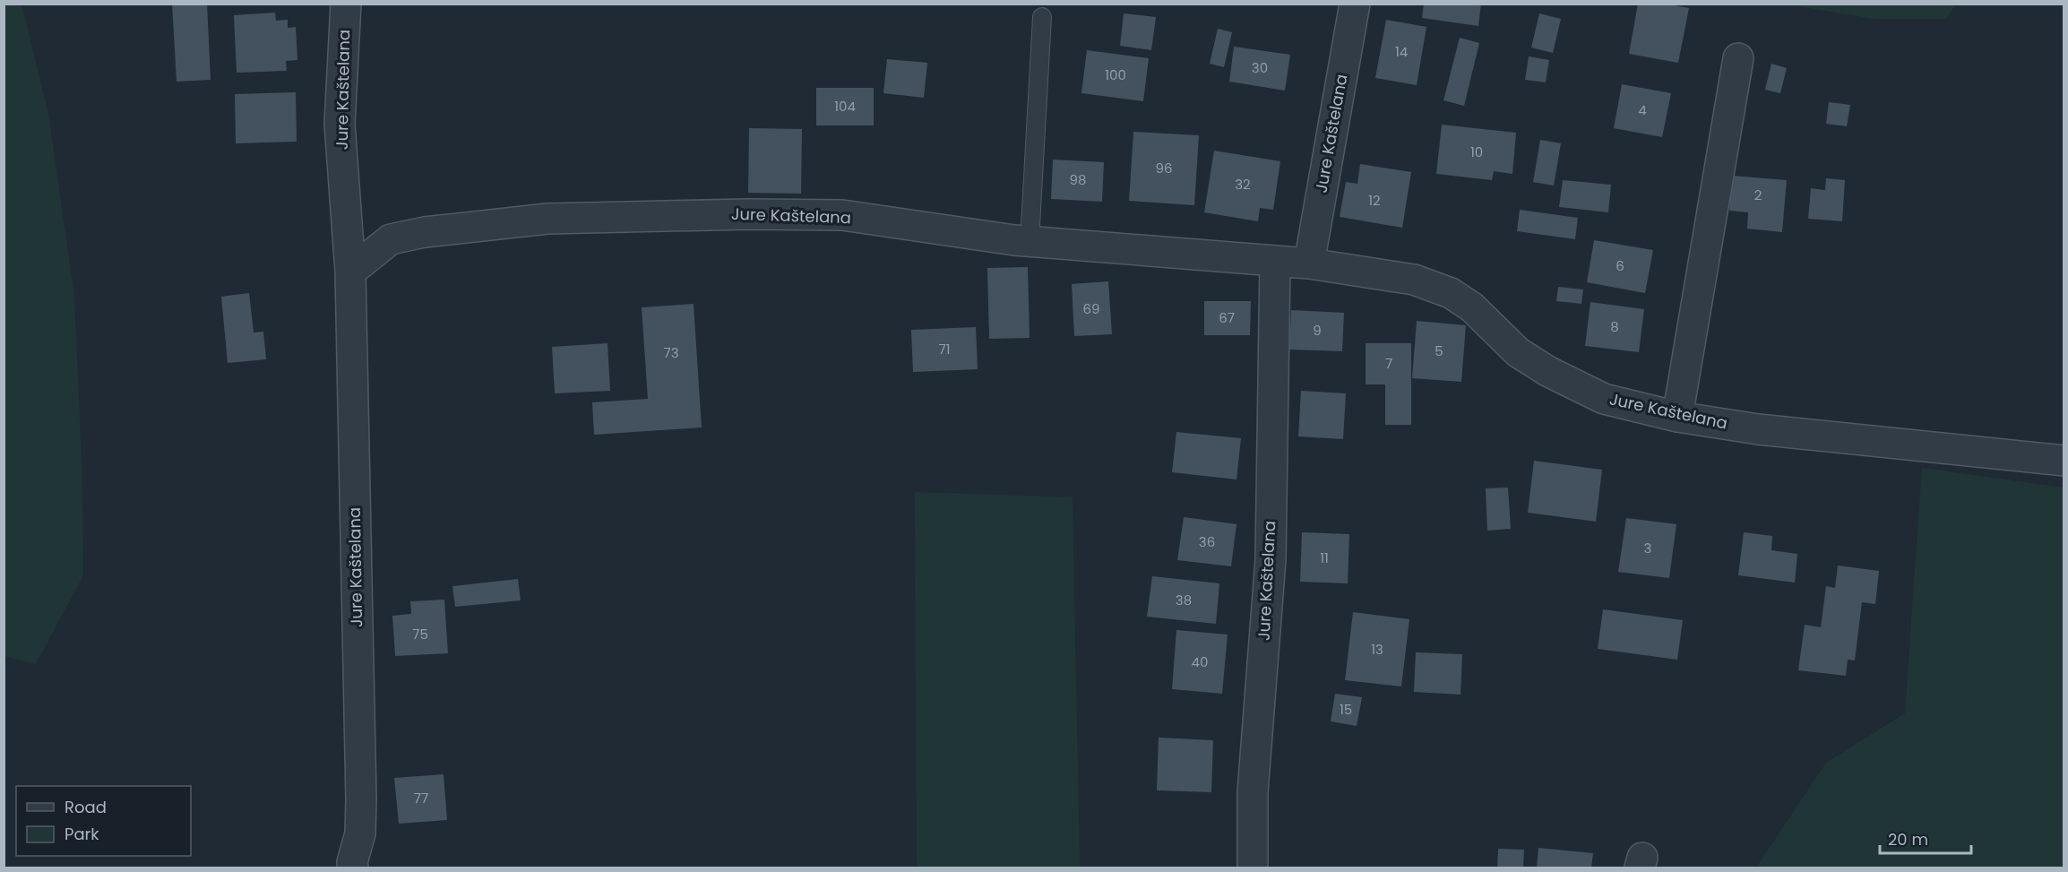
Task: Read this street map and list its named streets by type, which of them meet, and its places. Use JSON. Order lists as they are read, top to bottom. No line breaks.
{"streets":{"street":["Jure Kaštelana"]},"house_numbers":["14","30","100","104","4","10","96","98","32","2","12","6","69","67","8","9","71","5","73","7","36","3","11","38","75","13","40","15","77"],"legend":["Road","Park"],"scale_bar":"20 m"}
